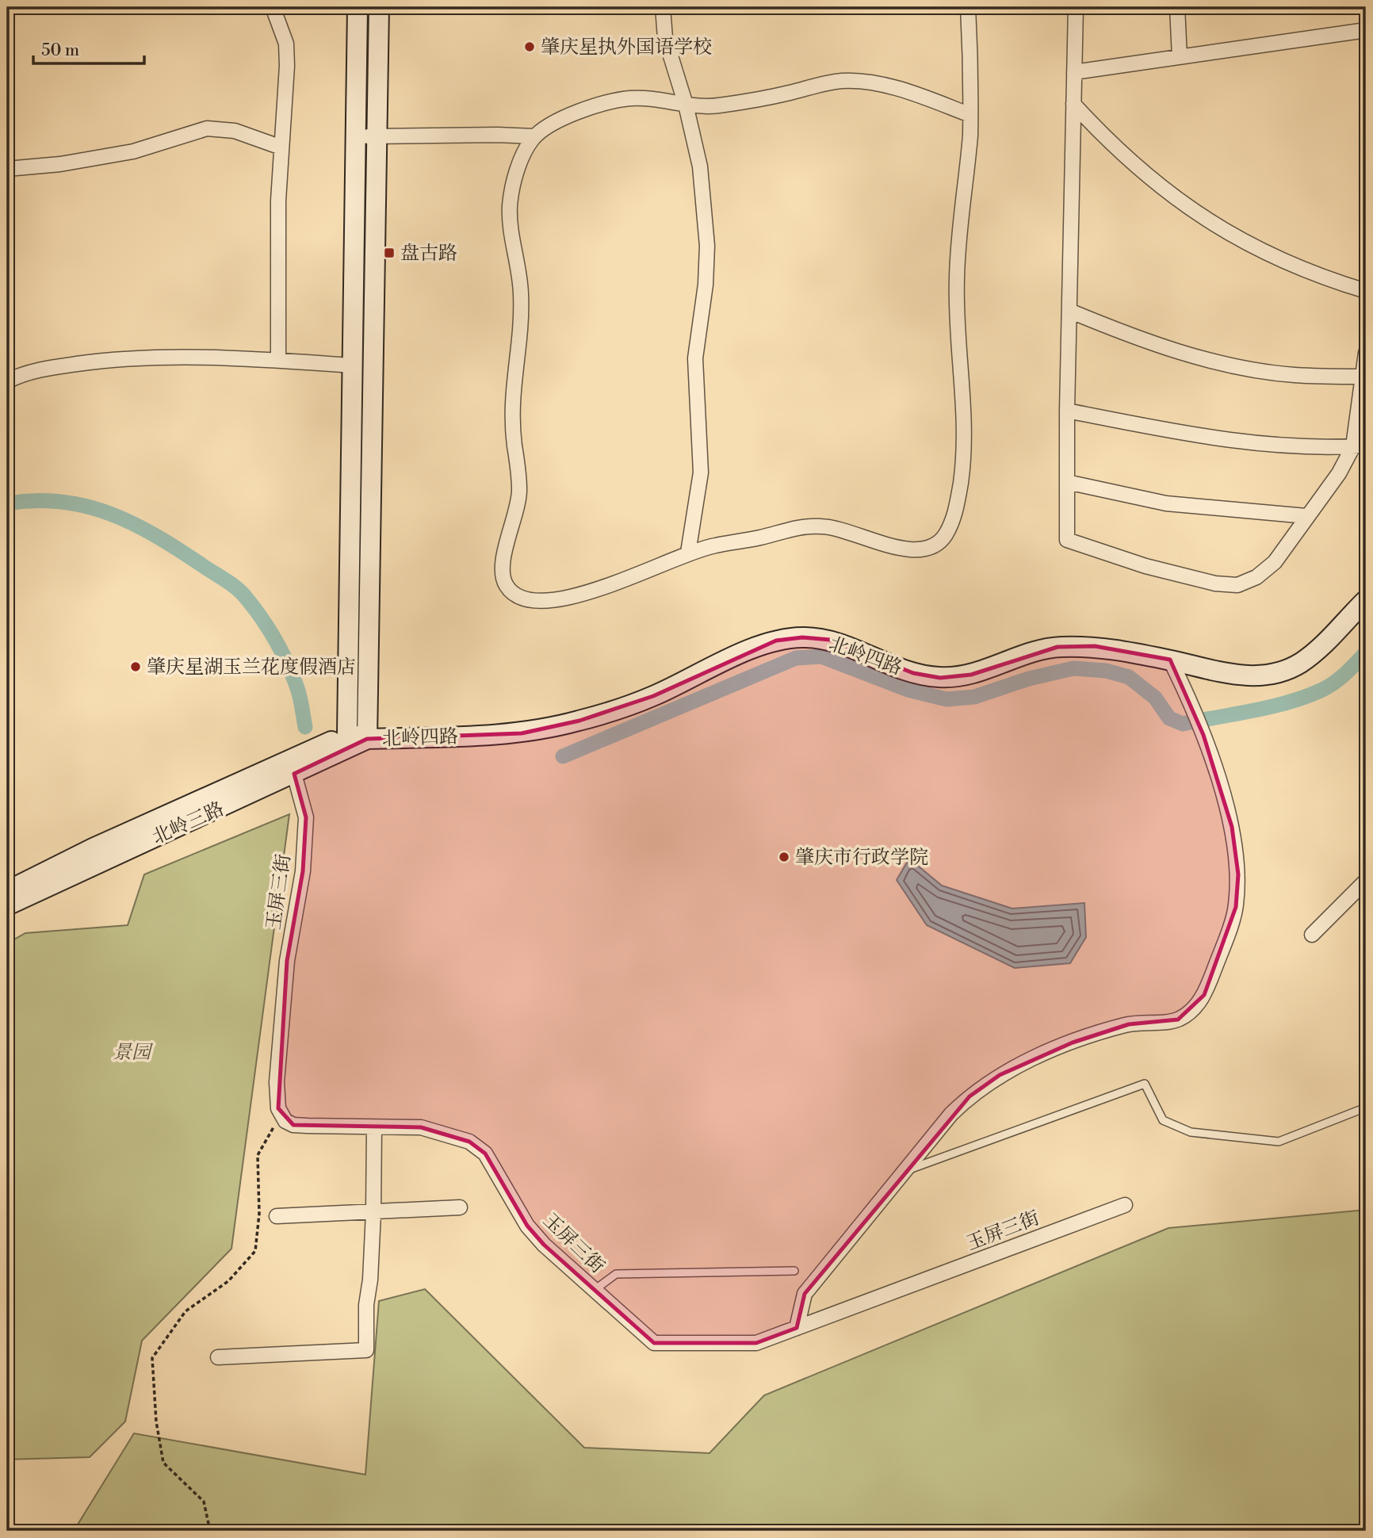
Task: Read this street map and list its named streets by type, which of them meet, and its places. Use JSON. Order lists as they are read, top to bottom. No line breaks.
{"streets":{"street":["北岭四路","北岭三路","玉屏三街"]},"crossings":[["北岭四路","北岭三路"],["北岭三路","玉屏三街"]],"parks":["景园"],"places":{"other":["肇庆星执外国语学校","肇庆星湖玉兰花度假酒店","肇庆市行政学院"],"transit":["盘古路"]},"scale_bar":"50 m"}
